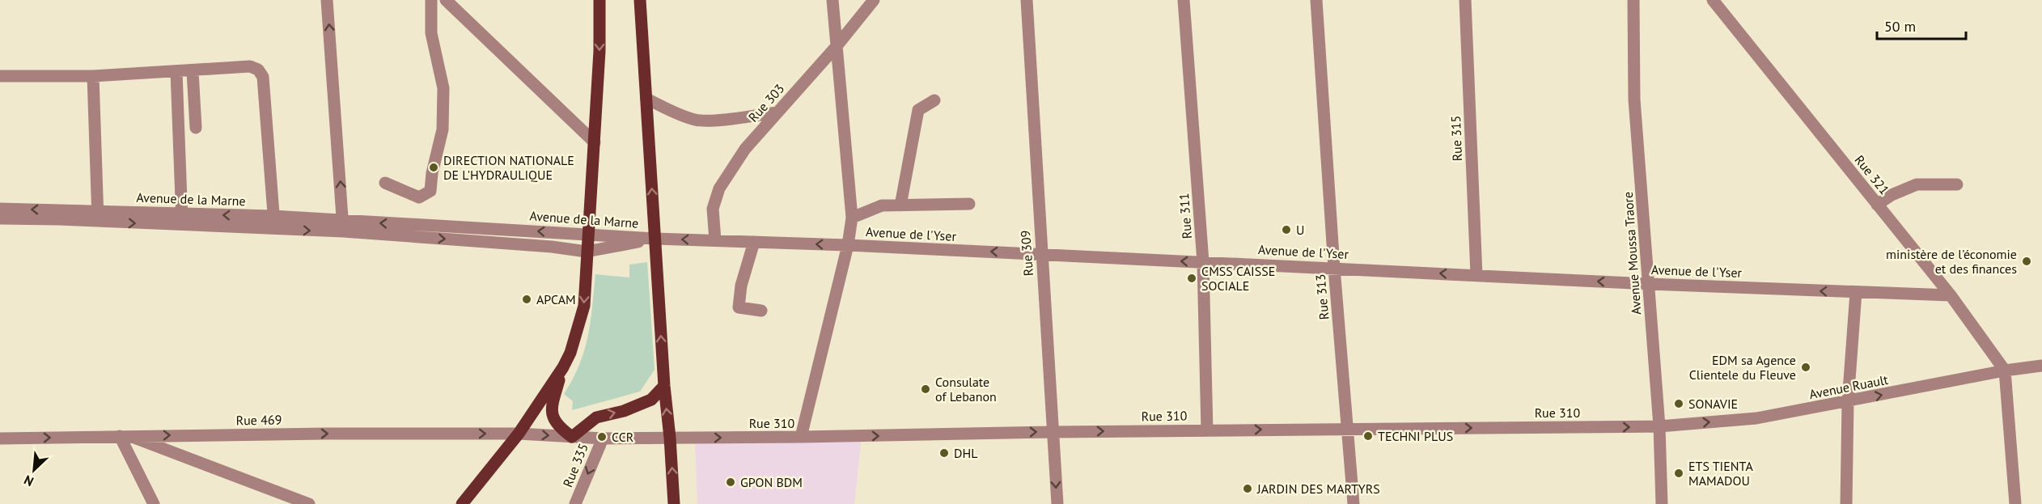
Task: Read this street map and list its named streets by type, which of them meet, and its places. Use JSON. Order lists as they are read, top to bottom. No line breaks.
{"streets":{"street":["Rue 303","Rue 315","Rue 321","Avenue de la Marne","Rue 311","Avenue de l'Yser","Rue 309","Avenue Moussa Traore","Rue 313","Avenue Ruault","Rue 310","Rue 469","Rue 335"]},"crossings":[["Rue 303","Avenue de l'Yser"],["Rue 315","Avenue de l'Yser"],["Rue 321","Avenue de l'Yser"],["Rue 321","Avenue Ruault"],["Avenue de la Marne","Avenue de l'Yser"],["Rue 311","Avenue de l'Yser"],["Rue 311","Rue 310"],["Avenue de l'Yser","Rue 309"],["Avenue de l'Yser","Avenue Moussa Traore"],["Avenue de l'Yser","Rue 313"],["Rue 309","Rue 310"],["Avenue Moussa Traore","Avenue Ruault"],["Avenue Moussa Traore","Rue 310"],["Rue 313","Rue 310"],["Avenue Ruault","Rue 310"],["Rue 310","Rue 469"],["Rue 310","Rue 335"],["Rue 469","Rue 335"]],"one_way":["Avenue de l'Yser","Avenue Ruault","Rue 310","Rue 335"],"places":["DIRECTION NATIONALE DE L'HYDRAULIQUE","U","ministère de l'économie et des finances","CMSS CAISSE SOCIALE","APCAM","EDM sa Agence Clientele du Fleuve","Consulate of Lebanon","SONAVIE","TECHNI PLUS","CCR","DHL","ETS TIENTA MAMADOU","GPON BDM","JARDIN DES MARTYRS"],"scale_bar":"50 m","north":"bottom left"}
